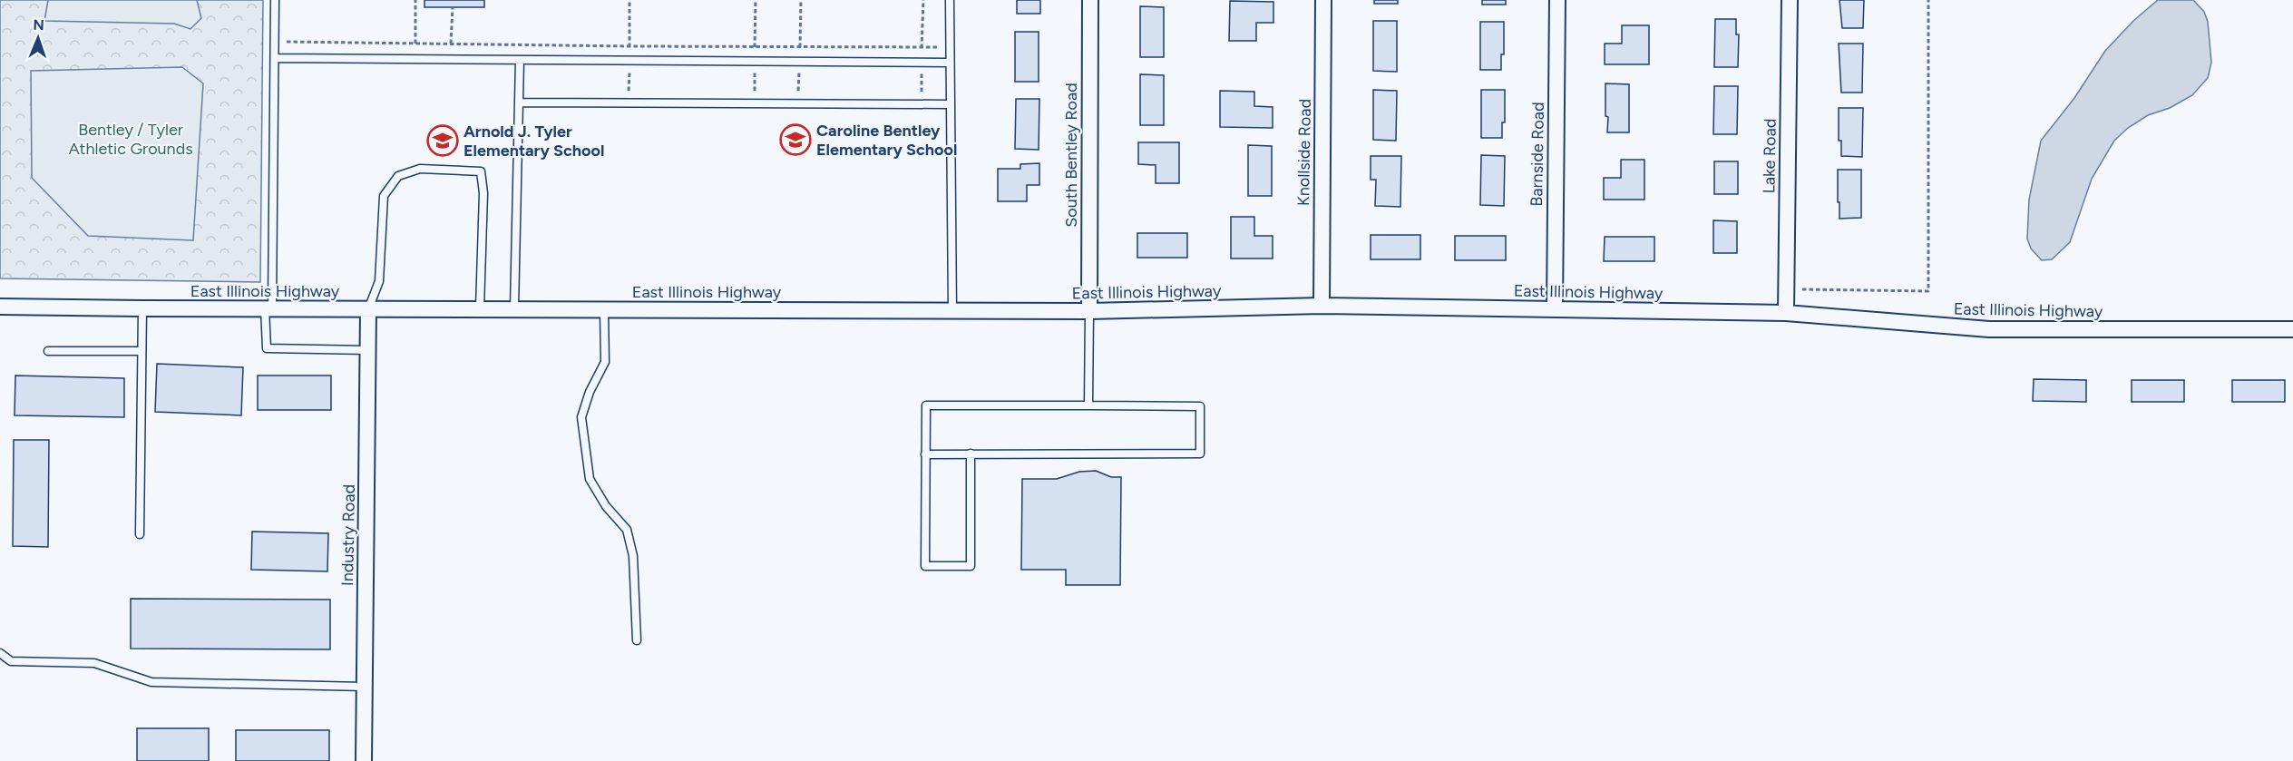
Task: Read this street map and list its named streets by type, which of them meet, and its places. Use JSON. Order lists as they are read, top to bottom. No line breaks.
{"streets":{"street":["Knollside Road","Barnside Road","South Bentley Road","Lake Road","East Illinois Highway","Industry Road"]},"crossings":[["Knollside Road","East Illinois Highway"],["Barnside Road","East Illinois Highway"],["South Bentley Road","East Illinois Highway"],["Lake Road","East Illinois Highway"],["East Illinois Highway","Industry Road"]],"parks":["Bentley / Tyler Athletic Grounds"],"places":{"school or university":["Caroline Bentley Elementary School","Arnold J. Tyler Elementary School"]},"north":"top"}
